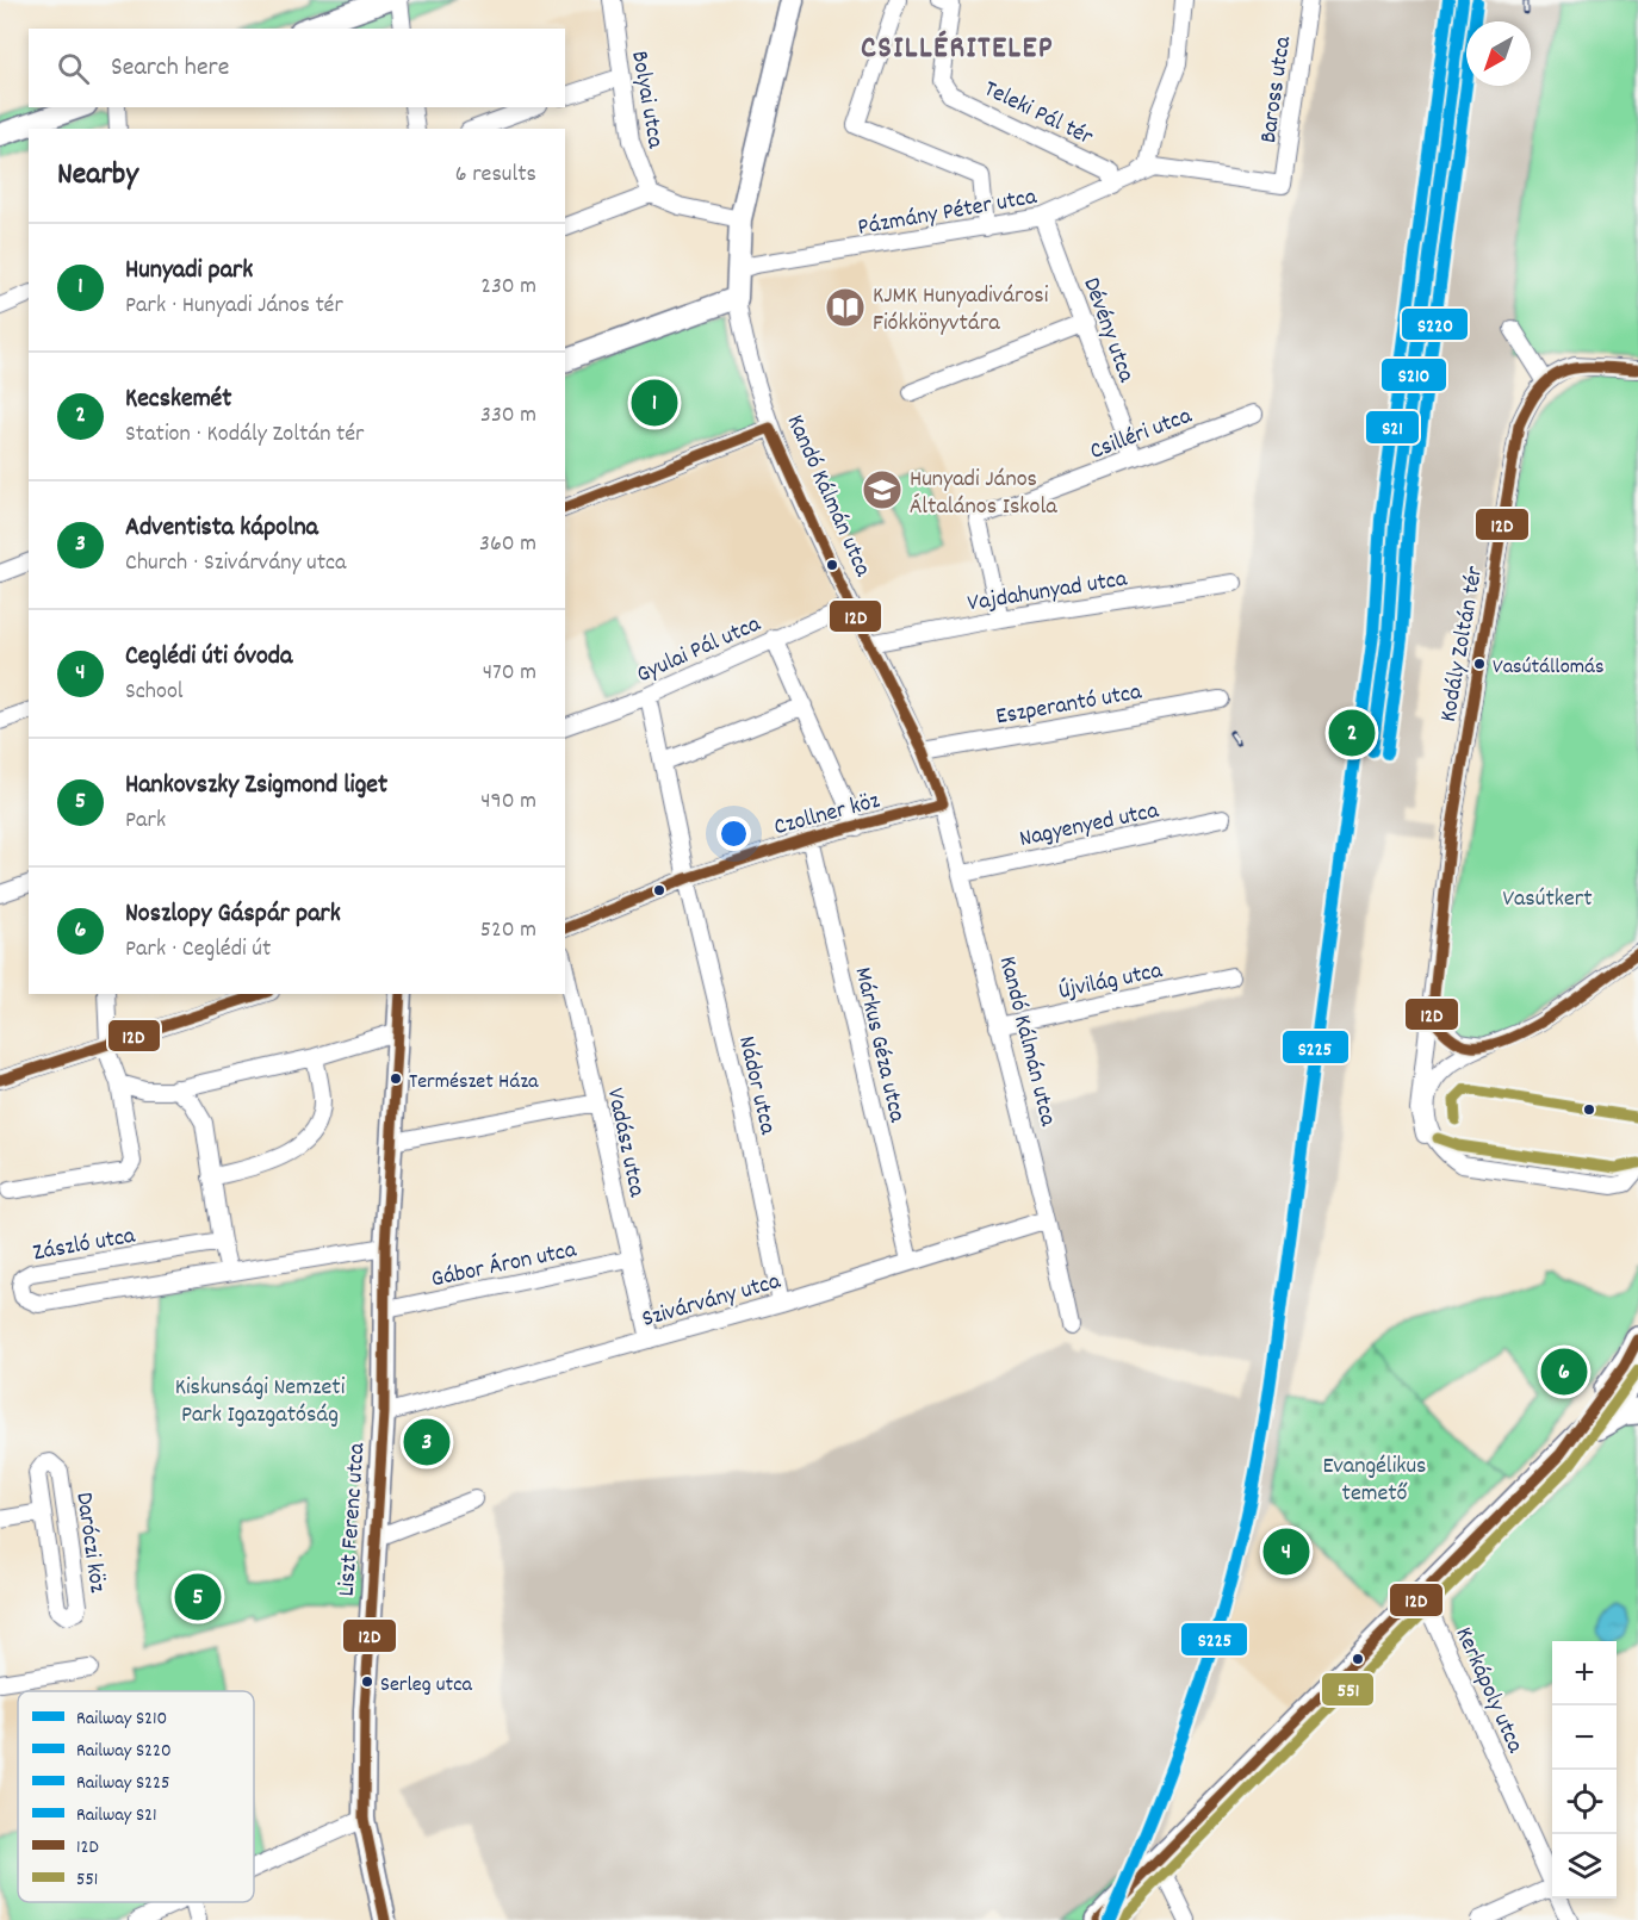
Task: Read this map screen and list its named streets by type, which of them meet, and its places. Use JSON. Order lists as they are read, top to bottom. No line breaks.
{"streets":{"street":["Baross utca","Bolyai utca","Teleki Pál tér","Pázmány Péter utca","Dévény utca","Csilléri utca","Kandó Kálmán utca","Vajdahunyad utca","Kodály Zoltán tér","Gyulai Pál utca","Eszperantó utca","Czollner köz","Nagyenyed utca","Újvilág utca","Márkus Géza utca","Nádor utca","Vadász utca","Zászló utca","Gábor Áron utca","Szivárvány utca","Liszt Ferenc utca","Daróczi köz","Kerkápoly utca"]},"crossings":[["Baross utca","Pázmány Péter utca"],["Teleki Pál tér","Pázmány Péter utca"],["Pázmány Péter utca","Dévény utca"],["Pázmány Péter utca","Kandó Kálmán utca"],["Dévény utca","Csilléri utca"],["Csilléri utca","Vajdahunyad utca"],["Kandó Kálmán utca","Vajdahunyad utca"],["Kandó Kálmán utca","Gyulai Pál utca"],["Kandó Kálmán utca","Eszperantó utca"],["Kandó Kálmán utca","Czollner köz"],["Kandó Kálmán utca","Nagyenyed utca"],["Kandó Kálmán utca","Újvilág utca"],["Kandó Kálmán utca","Szivárvány utca"],["Gyulai Pál utca","Nádor utca"],["Czollner köz","Márkus Géza utca"],["Czollner köz","Nádor utca"],["Márkus Géza utca","Szivárvány utca"],["Nádor utca","Szivárvány utca"],["Vadász utca","Gábor Áron utca"],["Vadász utca","Szivárvány utca"],["Zászló utca","Liszt Ferenc utca"],["Gábor Áron utca","Liszt Ferenc utca"],["Szivárvány utca","Liszt Ferenc utca"]],"districts":["CSILLÉRITELEP"],"parks":["Vasútkert","Kiskunsági Nemzeti Park Igazgatóság","Evangélikus temető"],"places":{"library":["KJMK Hunyadivárosi Fiókkönyvtára"],"school or university":["Hunyadi János Általános Iskola"],"other":["Vasútállomás","Természet Háza","Serleg utca"]},"lines":["rail line S210","rail line S21","rail line S220","transit line 12D","rail line S225","transit line 551"],"legend":["Railway S210","Railway S220","Railway S225","Railway S21","12D","551"],"north":"bottom left","page":{"search":"Search here","heading":["Nearby","6 results"],"list":[{"mark":"1","name":"Hunyadi park","note":"Park · Hunyadi János tér","value":"230 m"},{"mark":"2","name":"Kecskemét","note":"Station · Kodály Zoltán tér","value":"330 m"},{"mark":"3","name":"Adventista kápolna","note":"Church · Szivárvány utca","value":"360 m"},{"mark":"4","name":"Ceglédi úti óvoda","note":"School","value":"470 m"},{"mark":"5","name":"Hankovszky Zsigmond liget","note":"Park","value":"490 m"},{"mark":"6","name":"Noszlopy Gáspár park","note":"Park · Ceglédi út","value":"520 m"}],"pins":["1","2","6","3","4","5"],"map_buttons":["+","−"]}}
